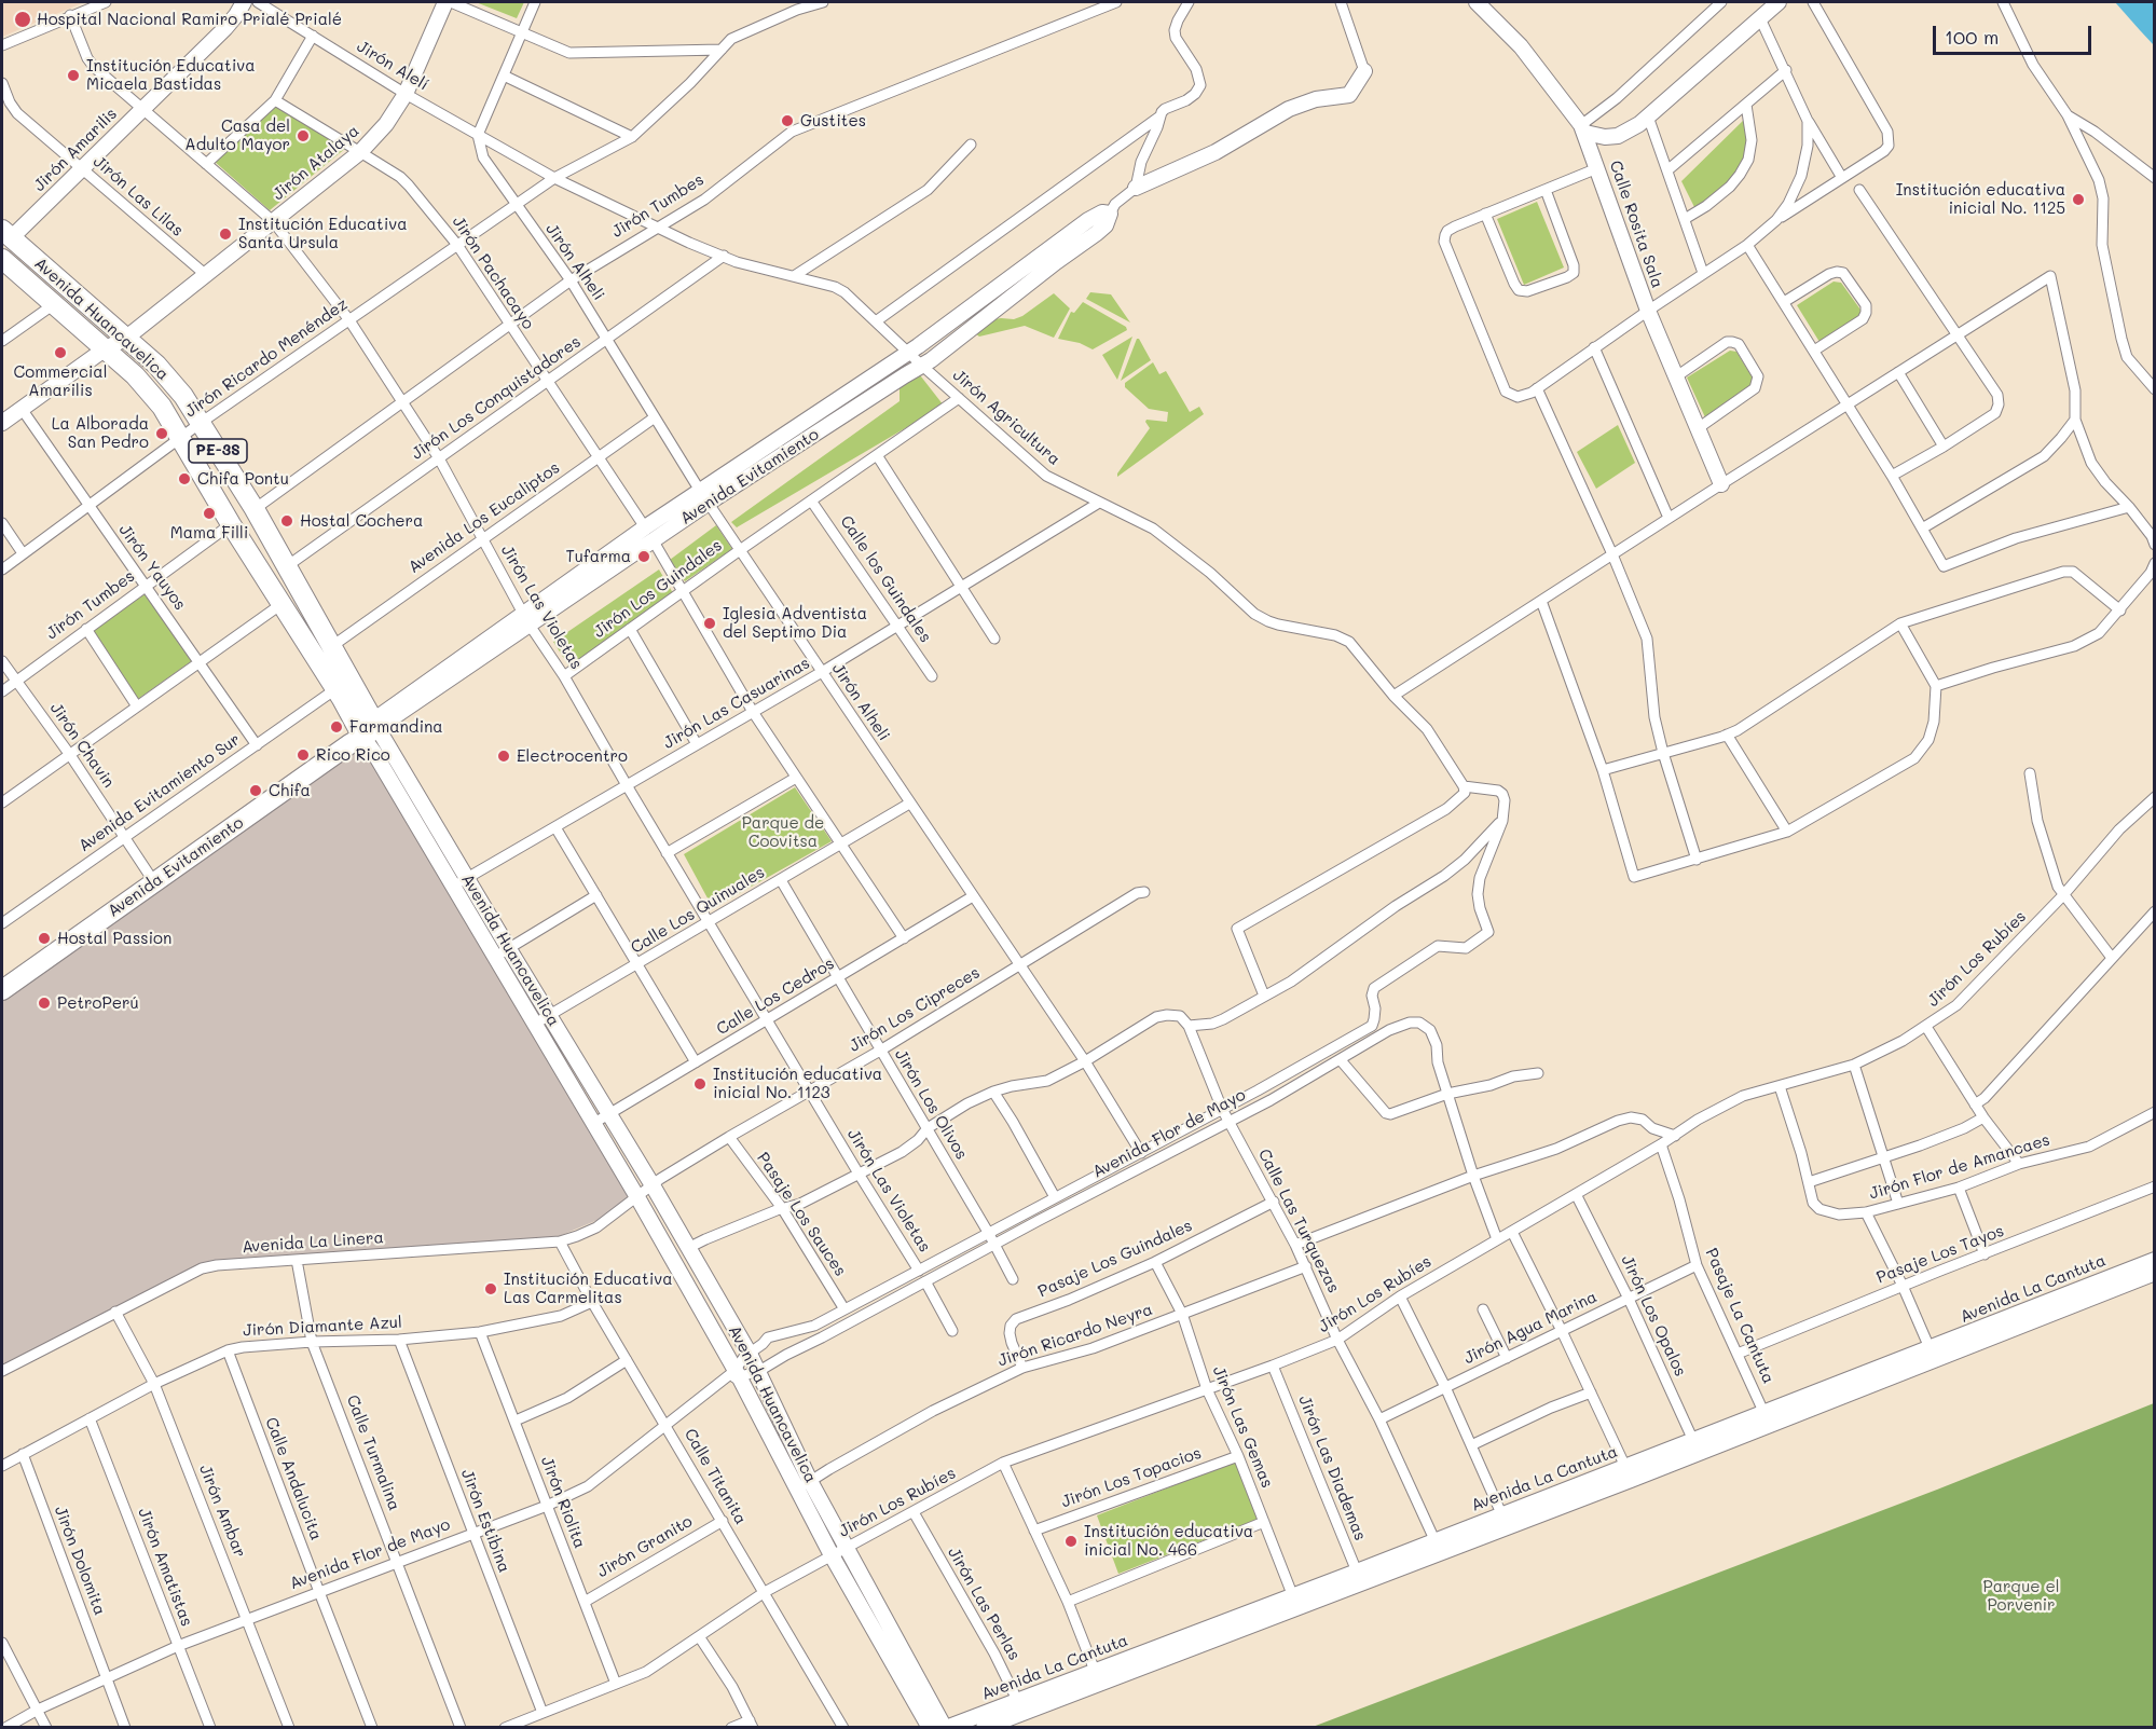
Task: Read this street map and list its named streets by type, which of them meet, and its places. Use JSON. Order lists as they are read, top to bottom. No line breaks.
{"streets":{"highway":["Avenida Huancavelica","PE-3S","Avenida Evitamiento"],"main road":["Jirón Amarilis","Jirón Atalaya","Calle Rosita Sala","Avenida La Cantuta"],"street":["Jirón Alelí","Jirón Las Lilas","Jirón Tumbes","Jirón Alheli","Jirón Pachacayo","Jirón Ricardo Menéndez","Jirón Los Conquistadores","Jirón Agricultura","Avenida Los Eucaliptos","Jirón Yauyos","Calle los Guindales","Jirón Los Guindales","Jirón Las Violetas","Jirón Las Casuarinas","Jirón Chavin","Avenida Evitamiento Sur","Calle Los Quinuales","Jirón Los Rubíes","Calle Los Cedros","Jirón Los Cipreces","Jirón Los Olivos","Avenida Flor de Mayo","Jirón Flor de Amancaes","Pasaje Los Sauces","Calle Las Turquezas","Avenida La Linera","Pasaje Los Tayos","Pasaje Los Guindales","Jirón Los Opalos","Pasaje La Cantuta","Jirón Diamante Azul","Jirón Agua Marina","Jirón Ricardo Neyra","Jirón Las Gemas","Calle Turmalina","Jirón Las Diademas","Calle Titanita","Jirón Los Topacios","Calle Andalucita","Jirón Riolita","Jirón Ambar","Jirón Estibina","Jirón Granito","Jirón Dolomita","Jirón Amatistas","Jirón Las Perlas"]},"crossings":[["Jirón Alelí","Jirón Atalaya"],["Jirón Alelí","Jirón Alheli"],["Jirón Alelí","Jirón Agricultura"],["Jirón Amarilis","Jirón Las Lilas"],["Jirón Amarilis","Avenida Huancavelica"],["Jirón Amarilis","Jirón Las Violetas"],["Jirón Atalaya","Jirón Las Lilas"],["Jirón Atalaya","Jirón Pachacayo"],["Jirón Atalaya","Avenida Huancavelica"],["Jirón Atalaya","Jirón Yauyos"],["Jirón Atalaya","Jirón Las Violetas"],["Jirón Tumbes","Jirón Alheli"],["Jirón Tumbes","Jirón Pachacayo"],["Jirón Tumbes","Avenida Huancavelica"],["Jirón Tumbes","Jirón Agricultura"],["Jirón Tumbes","Jirón Yauyos"],["Jirón Tumbes","Jirón Las Violetas"],["Jirón Tumbes","Jirón Chavin"],["Jirón Alheli","Jirón Ricardo Menéndez"],["Jirón Alheli","Jirón Los Conquistadores"],["Jirón Alheli","Jirón Agricultura"],["Jirón Alheli","Avenida Evitamiento"],["Jirón Alheli","Avenida Los Eucaliptos"],["Jirón Alheli","Jirón Los Guindales"],["Jirón Alheli","Jirón Las Casuarinas"],["Jirón Alheli","Calle Los Quinuales"],["Jirón Alheli","Calle Los Cedros"],["Jirón Alheli","Jirón Los Cipreces"],["Jirón Alheli","Avenida Flor de Mayo"],["Jirón Pachacayo","Jirón Ricardo Menéndez"],["Jirón Pachacayo","Jirón Los Conquistadores"],["Jirón Pachacayo","Avenida Evitamiento"],["Jirón Pachacayo","Avenida Los Eucaliptos"],["Avenida Huancavelica","Jirón Ricardo Menéndez"],["Avenida Huancavelica","Jirón Los Conquistadores"],["Avenida Huancavelica","Avenida Evitamiento"],["Avenida Huancavelica","Avenida Los Eucaliptos"],["Avenida Huancavelica","Jirón Las Casuarinas"],["Avenida Huancavelica","Avenida Evitamiento Sur"],["Avenida Huancavelica","Calle Los Quinuales"],["Avenida Huancavelica","Jirón Los Rubíes"],["Avenida Huancavelica","Calle Los Cedros"],["Avenida Huancavelica","Jirón Los Cipreces"],["Avenida Huancavelica","Avenida Flor de Mayo"],["Avenida Huancavelica","Avenida La Linera"],["Avenida Huancavelica","Avenida La Cantuta"],["Avenida Huancavelica","Jirón Ricardo Neyra"],["Jirón Ricardo Menéndez","Jirón Agricultura"],["Jirón Ricardo Menéndez","Jirón Yauyos"],["Jirón Ricardo Menéndez","Jirón Las Violetas"],["Jirón Los Conquistadores","Jirón Agricultura"],["Jirón Los Conquistadores","Jirón Las Violetas"],["Jirón Agricultura","Avenida Evitamiento"],["Jirón Agricultura","Jirón Los Guindales"],["Jirón Agricultura","Jirón Las Casuarinas"],["Avenida Evitamiento","Jirón Las Violetas"],["Avenida Evitamiento","Jirón Chavin"],["Avenida Los Eucaliptos","Jirón Las Violetas"],["Jirón Yauyos","Avenida Evitamiento Sur"],["Calle los Guindales","Jirón Los Guindales"],["Calle los Guindales","Jirón Las Casuarinas"],["Jirón Los Guindales","Jirón Las Violetas"],["Jirón Las Violetas","Jirón Las Casuarinas"],["Jirón Las Violetas","Calle Los Quinuales"],["Jirón Las Violetas","Calle Los Cedros"],["Jirón Las Violetas","Jirón Los Cipreces"],["Jirón Las Violetas","Avenida Flor de Mayo"],["Jirón Chavin","Avenida Evitamiento Sur"],["Calle Los Quinuales","Jirón Los Olivos"],["Jirón Los Rubíes","Avenida Flor de Mayo"],["Jirón Los Rubíes","Jirón Flor de Amancaes"],["Jirón Los Rubíes","Calle Las Turquezas"],["Jirón Los Rubíes","Jirón Los Opalos"],["Jirón Los Rubíes","Pasaje La Cantuta"],["Jirón Los Rubíes","Jirón Las Gemas"],["Jirón Los Rubíes","Jirón Las Diademas"],["Jirón Los Rubíes","Calle Titanita"],["Jirón Los Rubíes","Jirón Riolita"],["Jirón Los Rubíes","Jirón Estibina"],["Jirón Los Rubíes","Jirón Las Perlas"],["Calle Los Cedros","Jirón Los Olivos"],["Jirón Los Cipreces","Jirón Los Olivos"],["Jirón Los Cipreces","Pasaje Los Sauces"],["Jirón Los Cipreces","Avenida La Linera"],["Jirón Los Olivos","Avenida Flor de Mayo"],["Avenida Flor de Mayo","Pasaje Los Sauces"],["Avenida Flor de Mayo","Calle Las Turquezas"],["Avenida Flor de Mayo","Calle Turmalina"],["Avenida Flor de Mayo","Calle Titanita"],["Avenida Flor de Mayo","Calle Andalucita"],["Avenida Flor de Mayo","Jirón Riolita"],["Avenida Flor de Mayo","Jirón Ambar"],["Avenida Flor de Mayo","Jirón Estibina"],["Avenida Flor de Mayo","Jirón Dolomita"],["Avenida Flor de Mayo","Jirón Amatistas"],["Calle Las Turquezas","Pasaje Los Guindales"],["Calle Las Turquezas","Avenida La Cantuta"],["Calle Las Turquezas","Jirón Agua Marina"],["Calle Las Turquezas","Jirón Ricardo Neyra"],["Avenida La Linera","Calle Turmalina"],["Avenida La Linera","Calle Titanita"],["Avenida La Linera","Jirón Ambar"],["Pasaje Los Tayos","Pasaje La Cantuta"],["Pasaje Los Guindales","Jirón Ricardo Neyra"],["Pasaje Los Guindales","Jirón Las Gemas"],["Avenida La Cantuta","Jirón Los Opalos"],["Avenida La Cantuta","Pasaje La Cantuta"],["Avenida La Cantuta","Jirón Las Gemas"],["Avenida La Cantuta","Jirón Las Diademas"],["Avenida La Cantuta","Jirón Las Perlas"],["Jirón Los Opalos","Jirón Agua Marina"],["Pasaje La Cantuta","Jirón Agua Marina"],["Jirón Diamante Azul","Calle Turmalina"],["Jirón Diamante Azul","Calle Titanita"],["Jirón Diamante Azul","Calle Andalucita"],["Jirón Diamante Azul","Jirón Riolita"],["Jirón Diamante Azul","Jirón Ambar"],["Jirón Diamante Azul","Jirón Estibina"],["Jirón Diamante Azul","Jirón Dolomita"],["Jirón Diamante Azul","Jirón Amatistas"],["Jirón Ricardo Neyra","Jirón Las Gemas"],["Jirón Las Gemas","Jirón Los Topacios"],["Calle Titanita","Jirón Granito"],["Jirón Riolita","Jirón Granito"]],"parks":["Parque de Coovitsa","Parque el Porvenir"],"places":["Hospital Nacional Ramiro Prialé Prialé","Institución Educativa Micaela Bastidas","Gustites","Casa del Adulto Mayor","Institución educativa inicial No. 1125","Institución Educativa Santa Ursula","Commercial Amarilis","La Alborada San Pedro","Chifa Pontu","Mama Filli","Hostal Cochera","Tufarma","Iglesia Adventista del Septimo Dia","Farmandina","Rico Rico","Electrocentro","Chifa","Hostal Passion","PetroPerú","Institución educativa inicial No. 1123","Institución Educativa Las Carmelitas","Institución educativa inicial No. 466"],"scale_bar":"100 m"}
